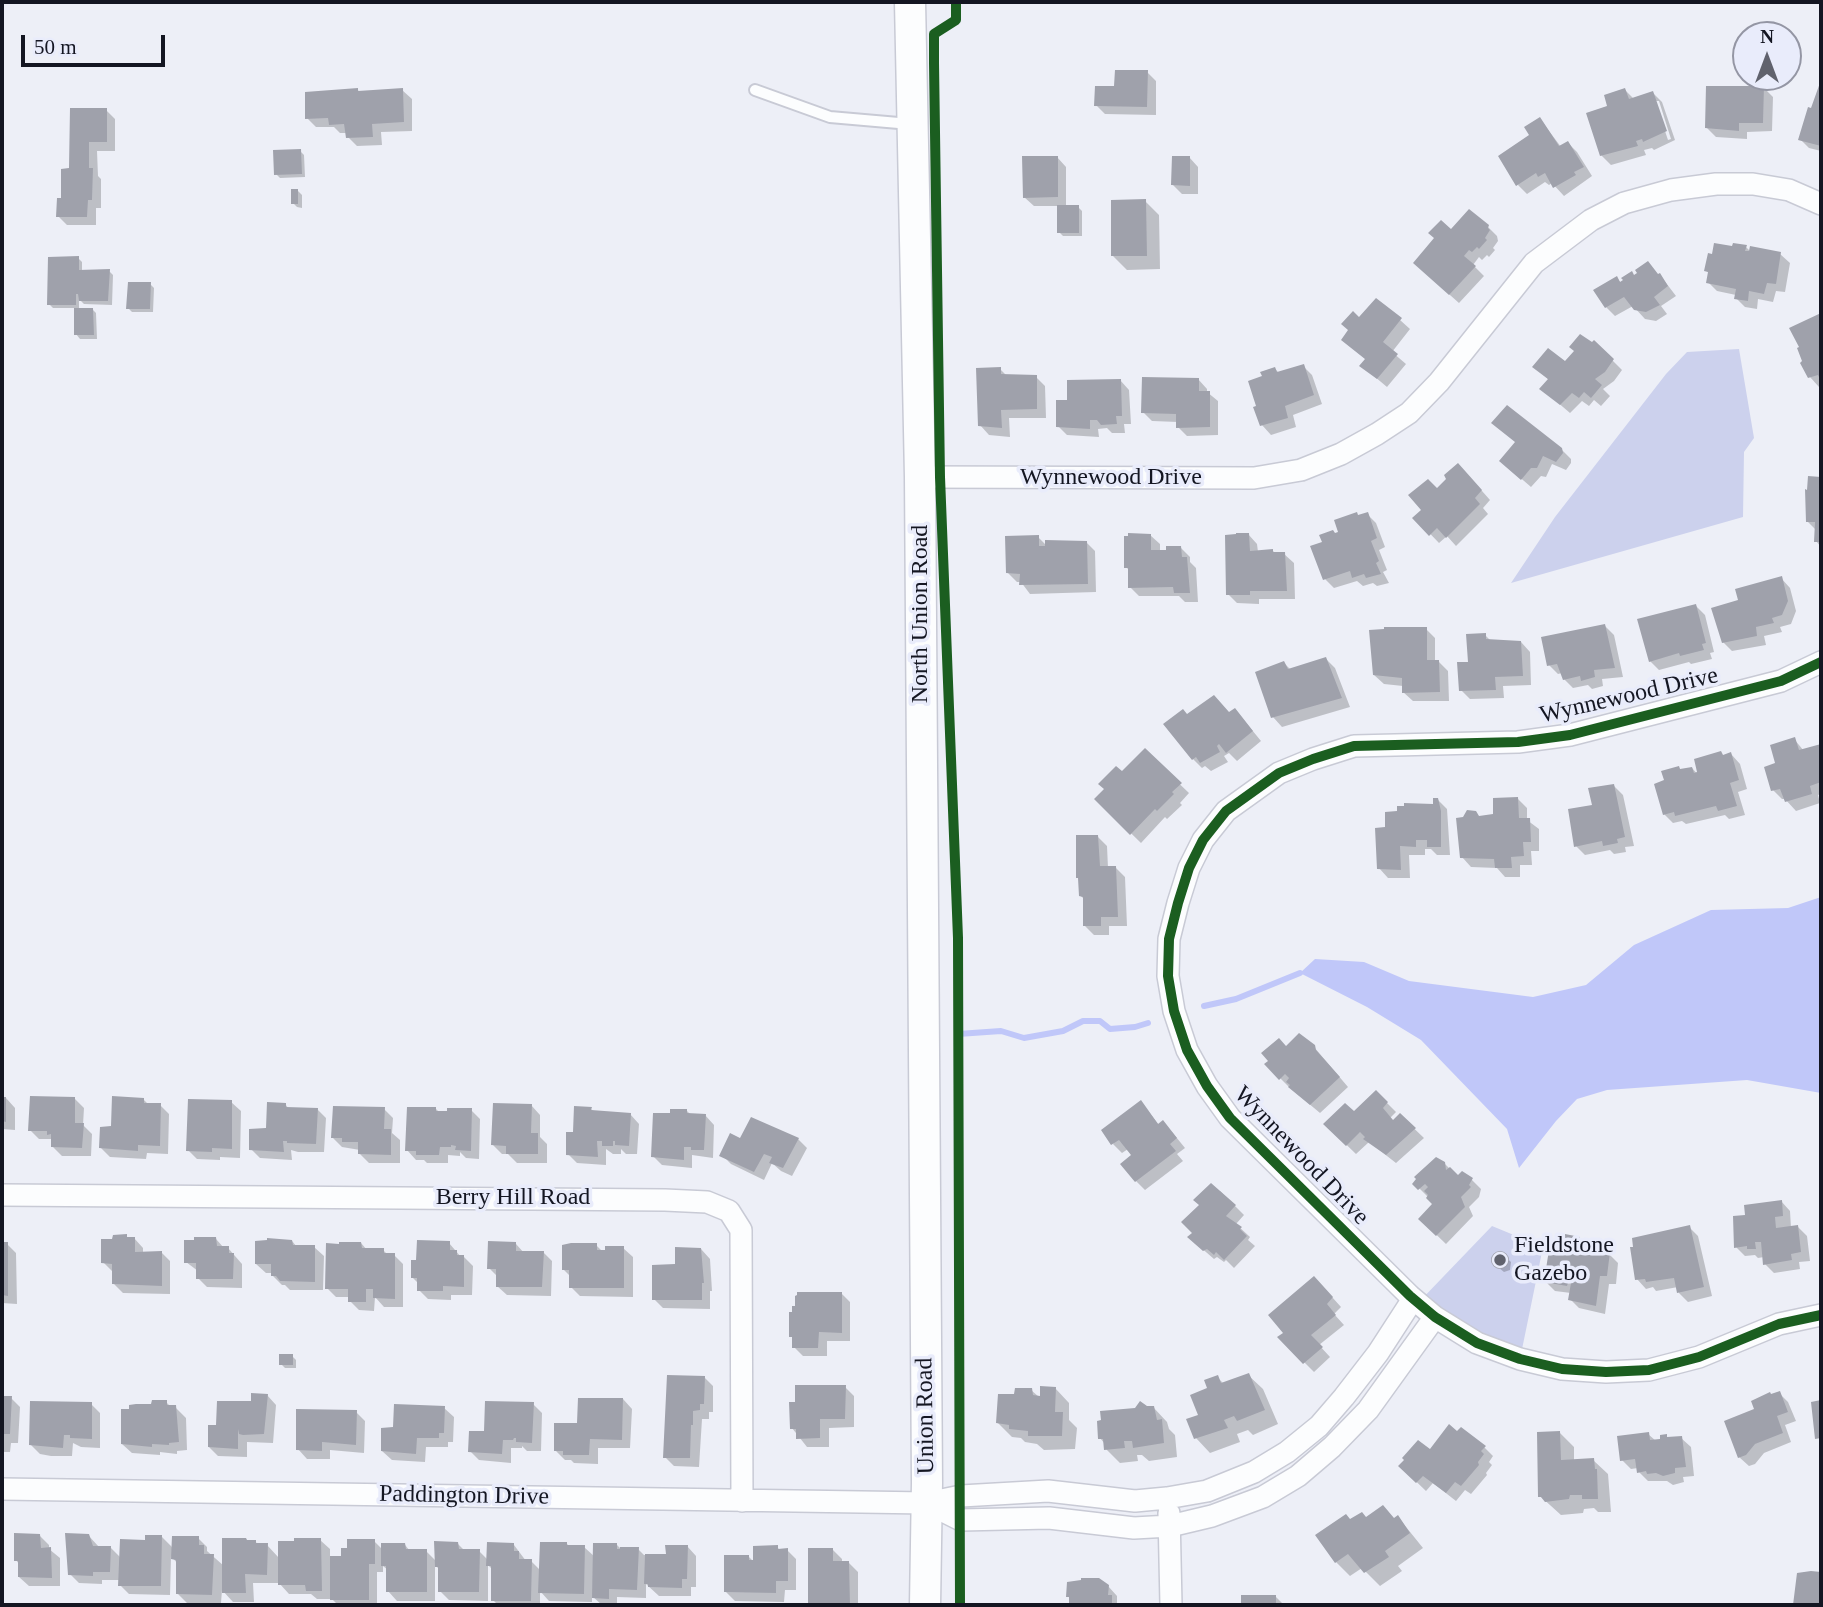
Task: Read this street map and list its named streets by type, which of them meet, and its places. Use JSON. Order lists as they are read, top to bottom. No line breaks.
{"streets":{"main road":["North Union Road","Union Road"],"street":["Wynnewood Drive","Berry Hill Road","Paddington Drive"]},"crossings":[["Wynnewood Drive","North Union Road"],["North Union Road","Union Road"],["Berry Hill Road","Paddington Drive"],["Union Road","Paddington Drive"]],"places":["Fieldstone Gazebo"],"scale_bar":"50 m","north":"top"}
